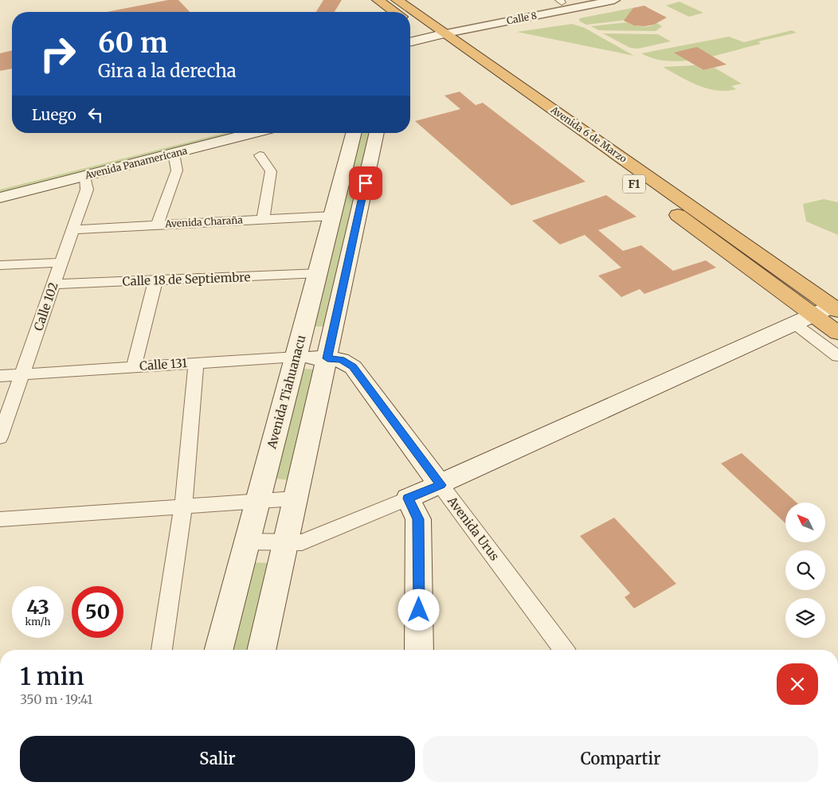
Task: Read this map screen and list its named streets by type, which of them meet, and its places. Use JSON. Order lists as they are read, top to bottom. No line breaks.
{"streets":{"highway":["Avenida 6 de Marzo","F1"],"main road":["Avenida Panamericana","Calle 131","Avenida Tiahuanacu","Avenida Urus"],"street":["Calle 8","Avenida Charaña","Calle 18 de Septiembre","Calle 102"]},"crossings":[["Calle 8","Avenida 6 de Marzo"],["Avenida Panamericana","Calle 102"],["Avenida Charaña","Calle 102"],["Avenida Charaña","Avenida Tiahuanacu"],["Calle 18 de Septiembre","Calle 102"],["Calle 18 de Septiembre","Avenida Tiahuanacu"],["Calle 102","Calle 131"],["Calle 131","Avenida Tiahuanacu"],["Calle 131","Avenida Urus"]],"north":"top left","page":{"turn":["60 m","Gira a la derecha"],"then":"Luego","speed":"43 km/h","limit":"50","heading":["1 min","350 m · 19:41"],"buttons":["Salir","Compartir"]}}
